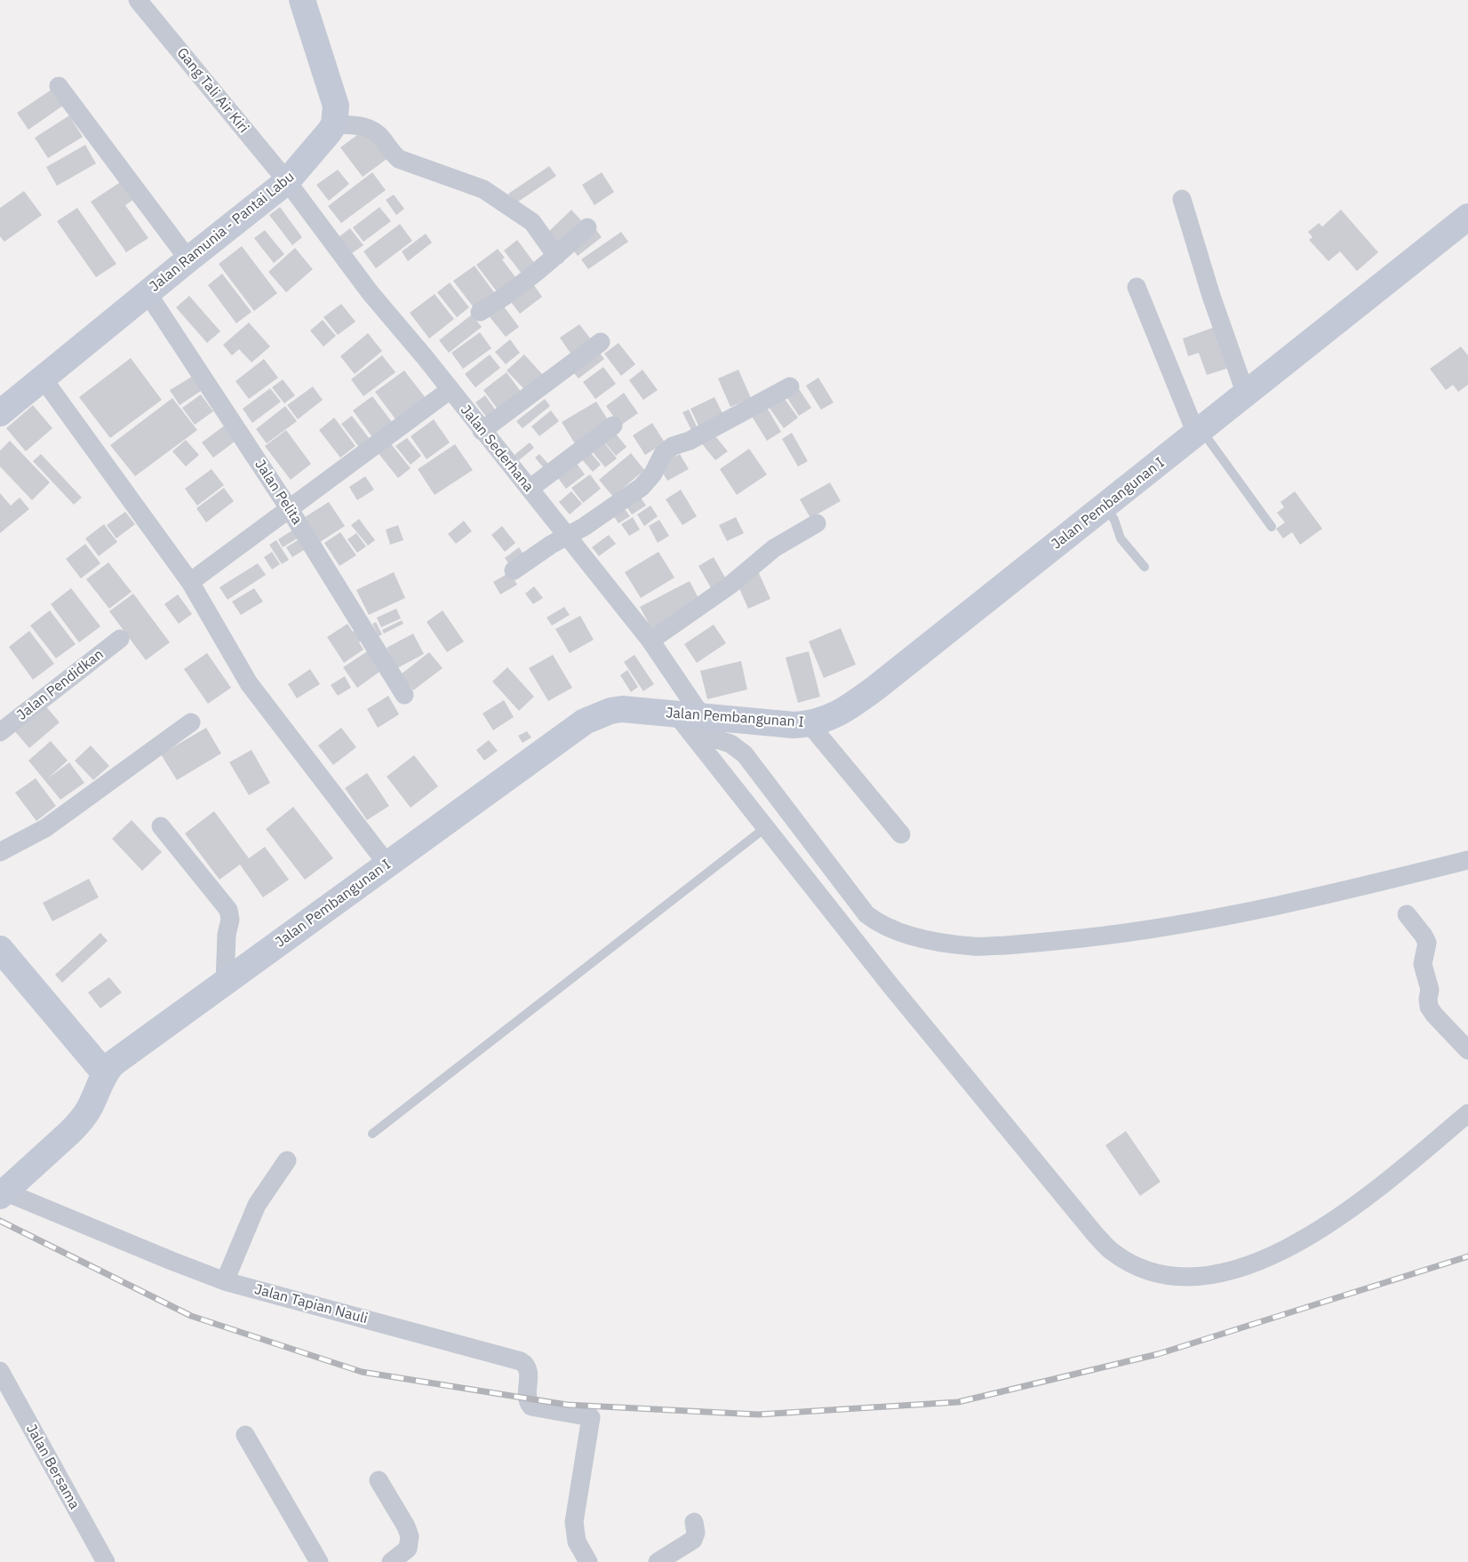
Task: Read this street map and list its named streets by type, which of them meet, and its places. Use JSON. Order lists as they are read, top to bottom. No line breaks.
{"streets":{"main road":["Jalan Ramunia - Pantai Labu","Jalan Pembangunan I"],"street":["Gang Tali Air Kiri","Jalan Sederhana","Jalan Pelita","Jalan Pendidkan","Jalan Tapian Nauli","Jalan Bersama"]},"crossings":[["Gang Tali Air Kiri","Jalan Ramunia - Pantai Labu"],["Gang Tali Air Kiri","Jalan Sederhana"],["Jalan Ramunia - Pantai Labu","Jalan Sederhana"],["Jalan Ramunia - Pantai Labu","Jalan Pelita"],["Jalan Sederhana","Jalan Pembangunan I"]]}
